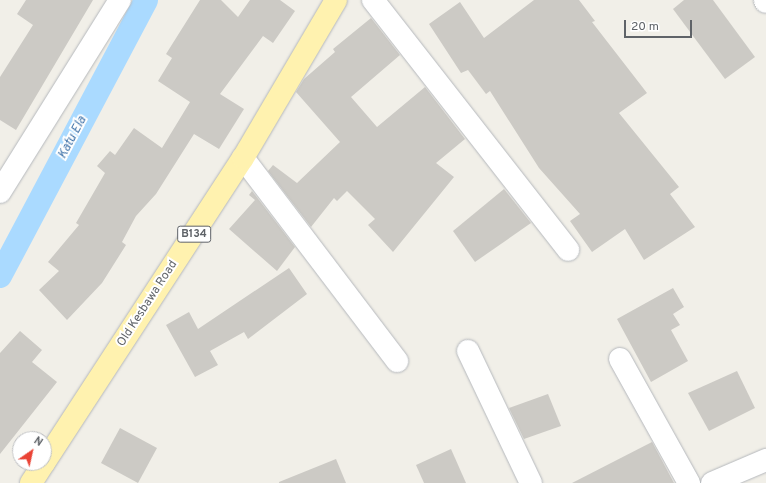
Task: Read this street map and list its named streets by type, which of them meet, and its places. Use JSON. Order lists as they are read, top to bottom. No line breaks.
{"streets":{"main road":["B134","Old Kesbawa Road"]},"water":["Katu Ela"],"scale_bar":"20 m","north":"top right"}
